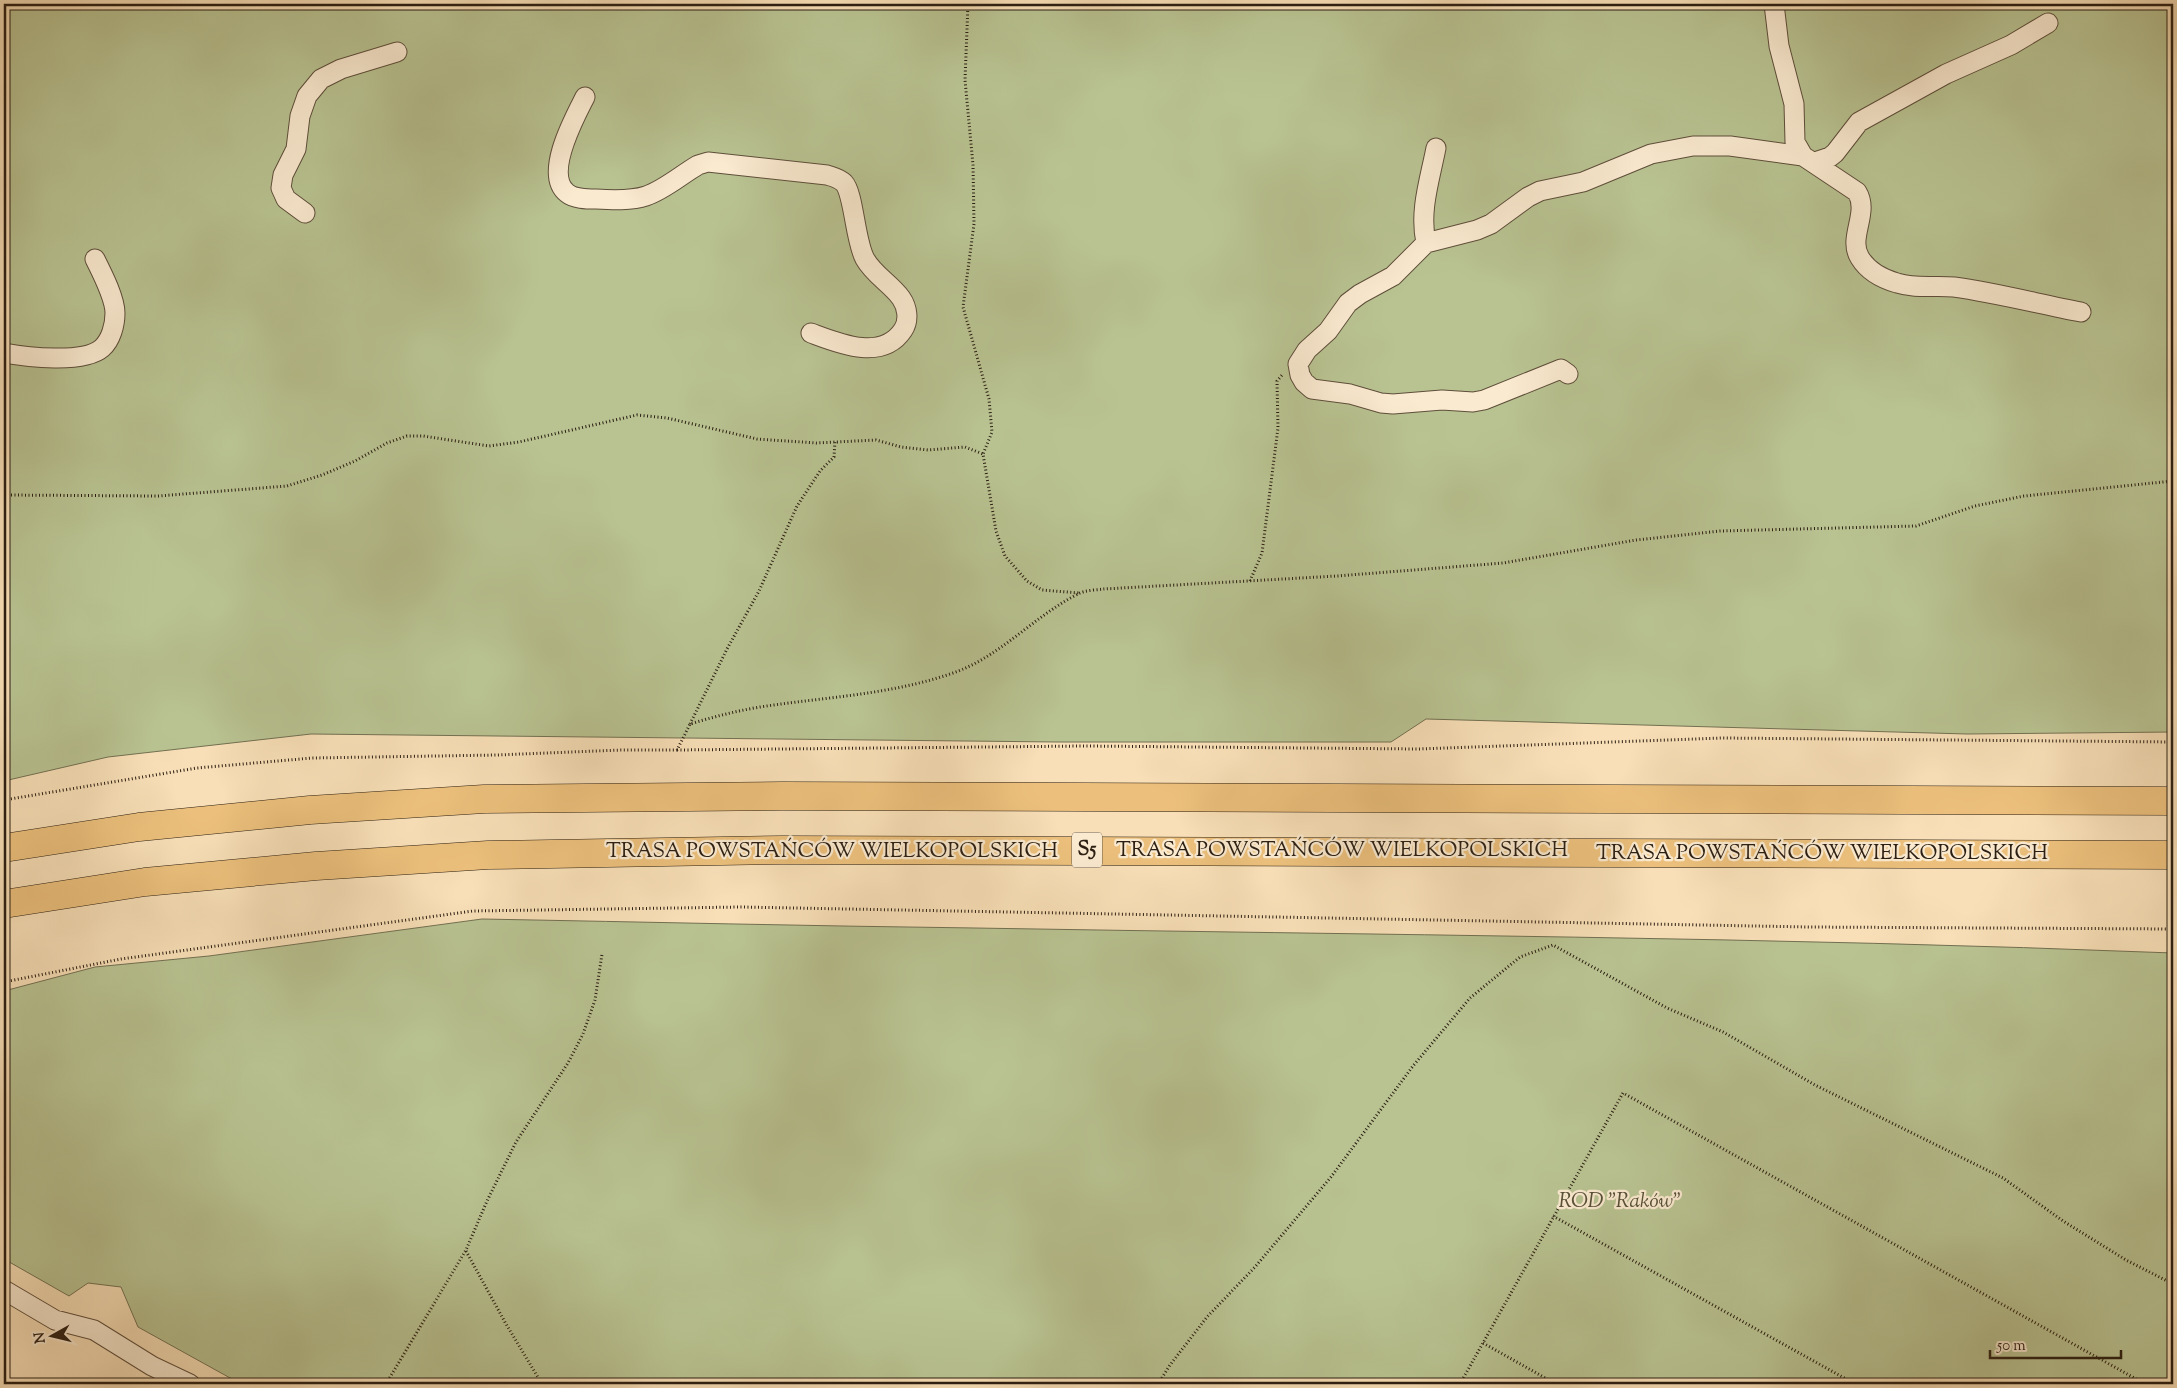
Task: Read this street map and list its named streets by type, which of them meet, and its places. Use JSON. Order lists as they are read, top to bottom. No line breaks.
{"streets":{"highway":["S5","TRASA POWSTAŃCÓW WIELKOPOLSKICH"]},"parks":["ROD \"Raków\""],"scale_bar":"50 m","north":"left"}
